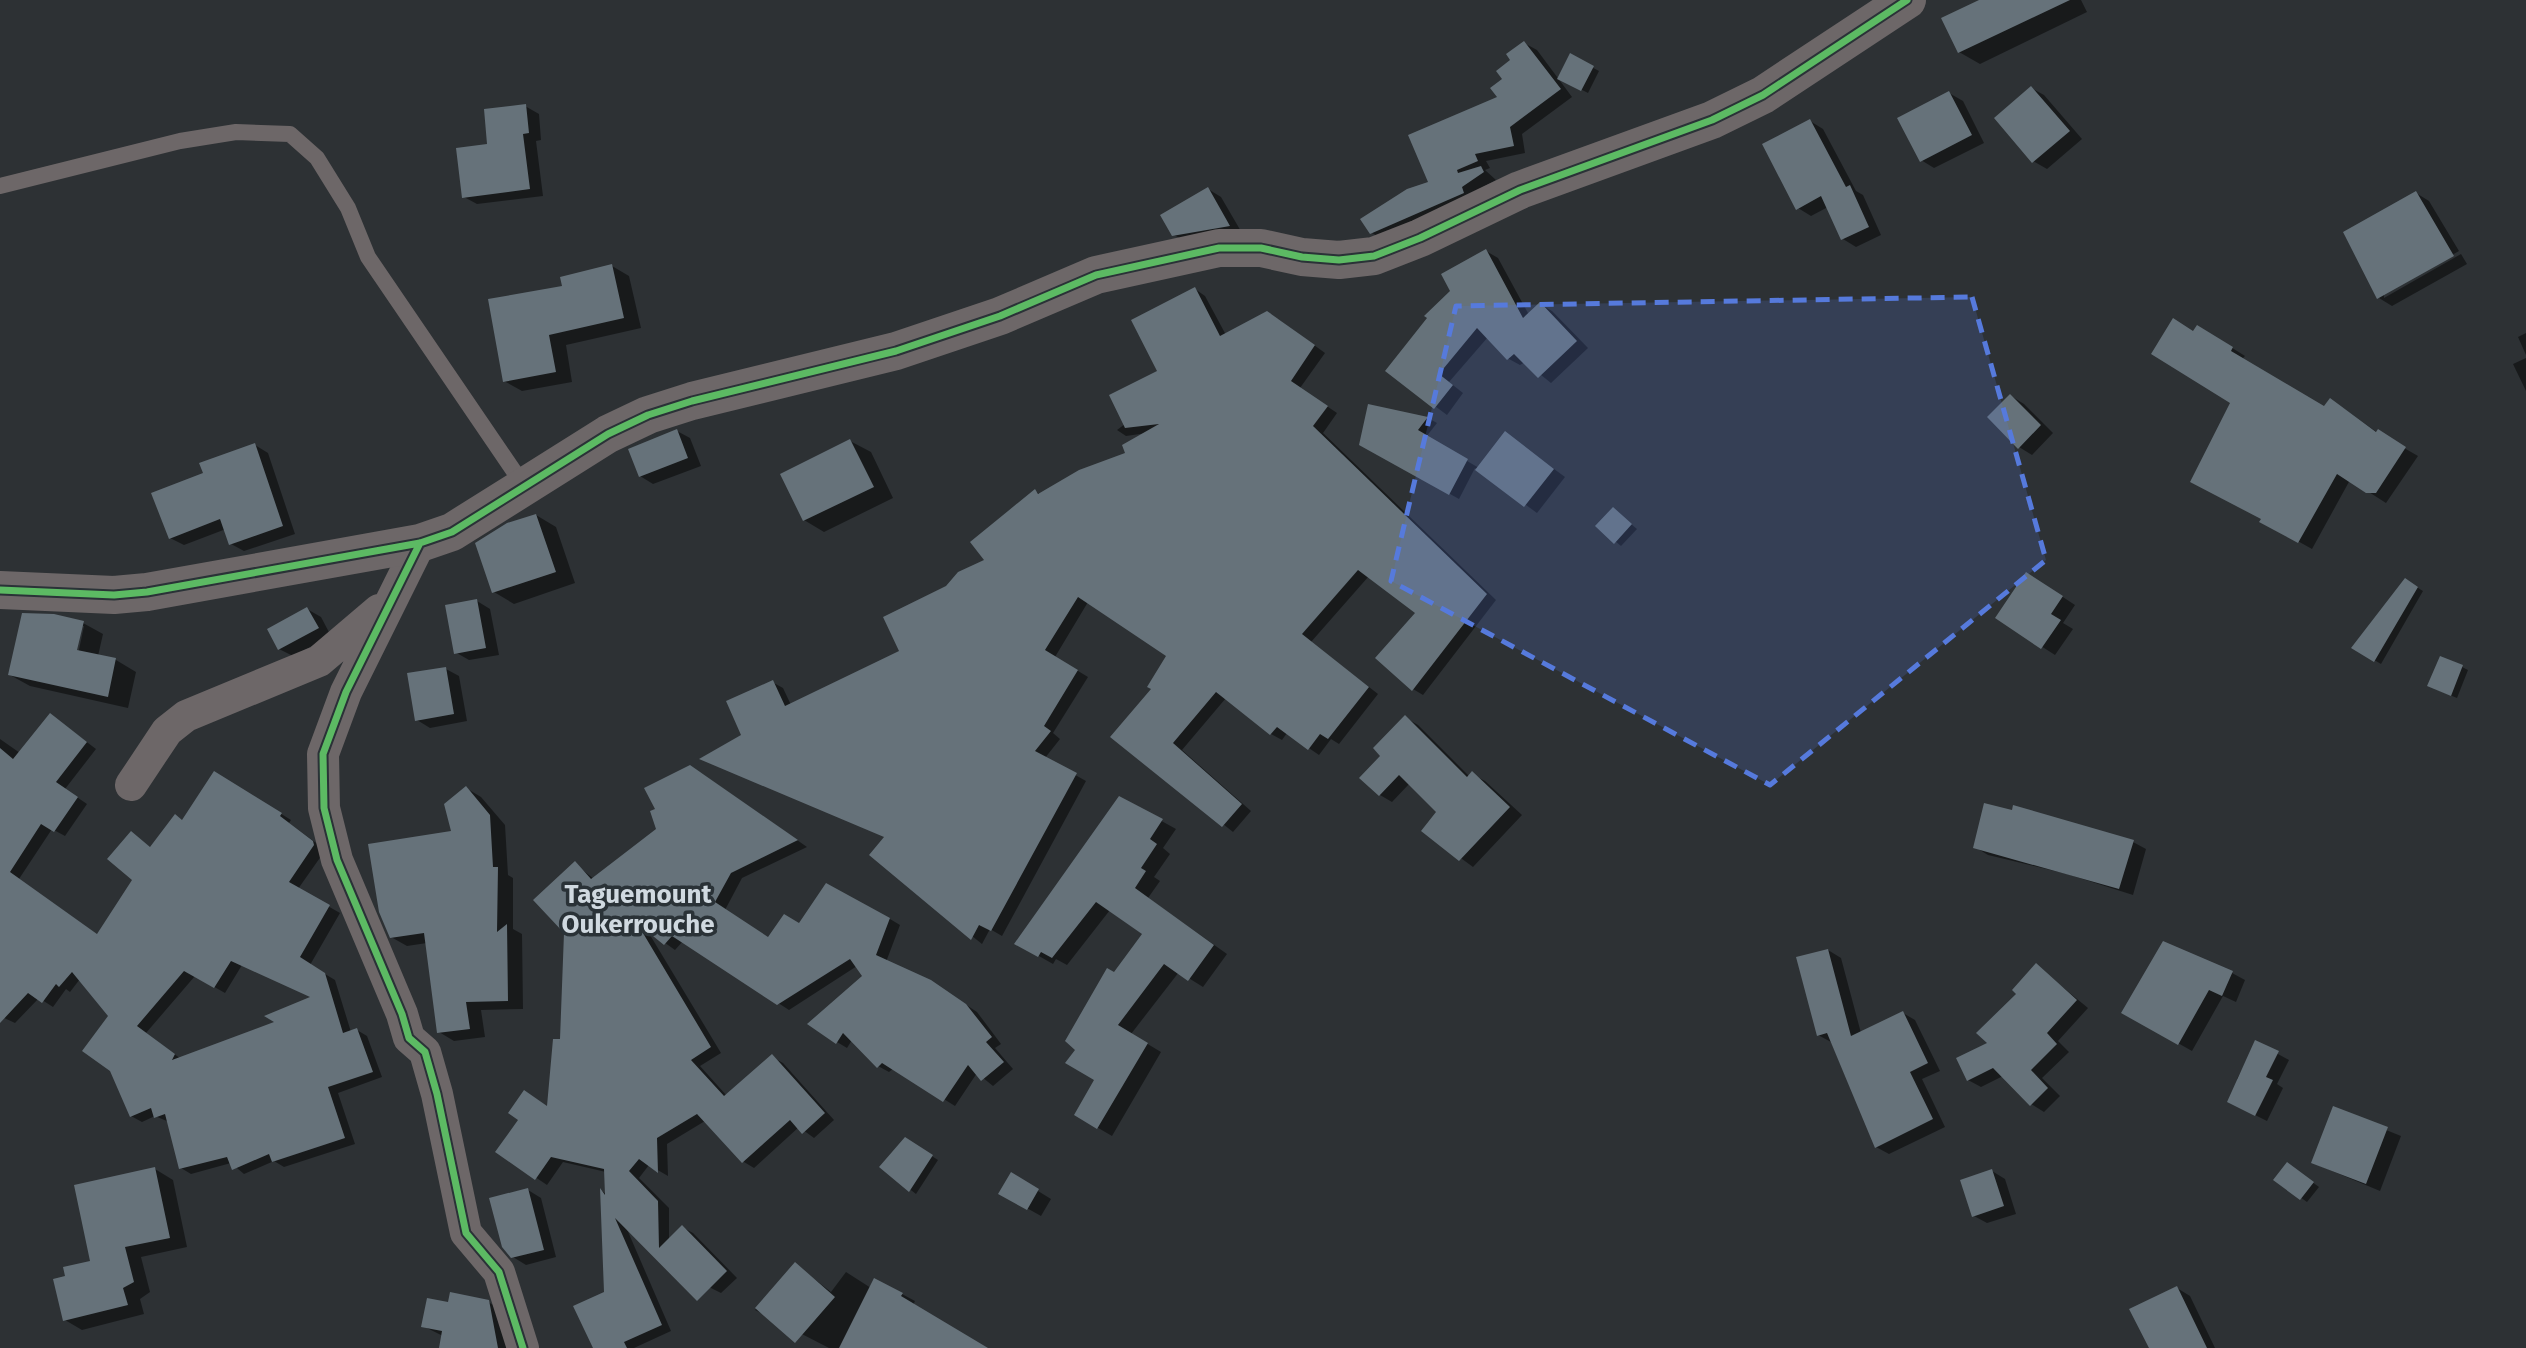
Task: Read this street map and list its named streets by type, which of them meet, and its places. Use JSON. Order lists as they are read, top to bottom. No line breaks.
{"districts":["Taguemount Oukerrouche"]}
